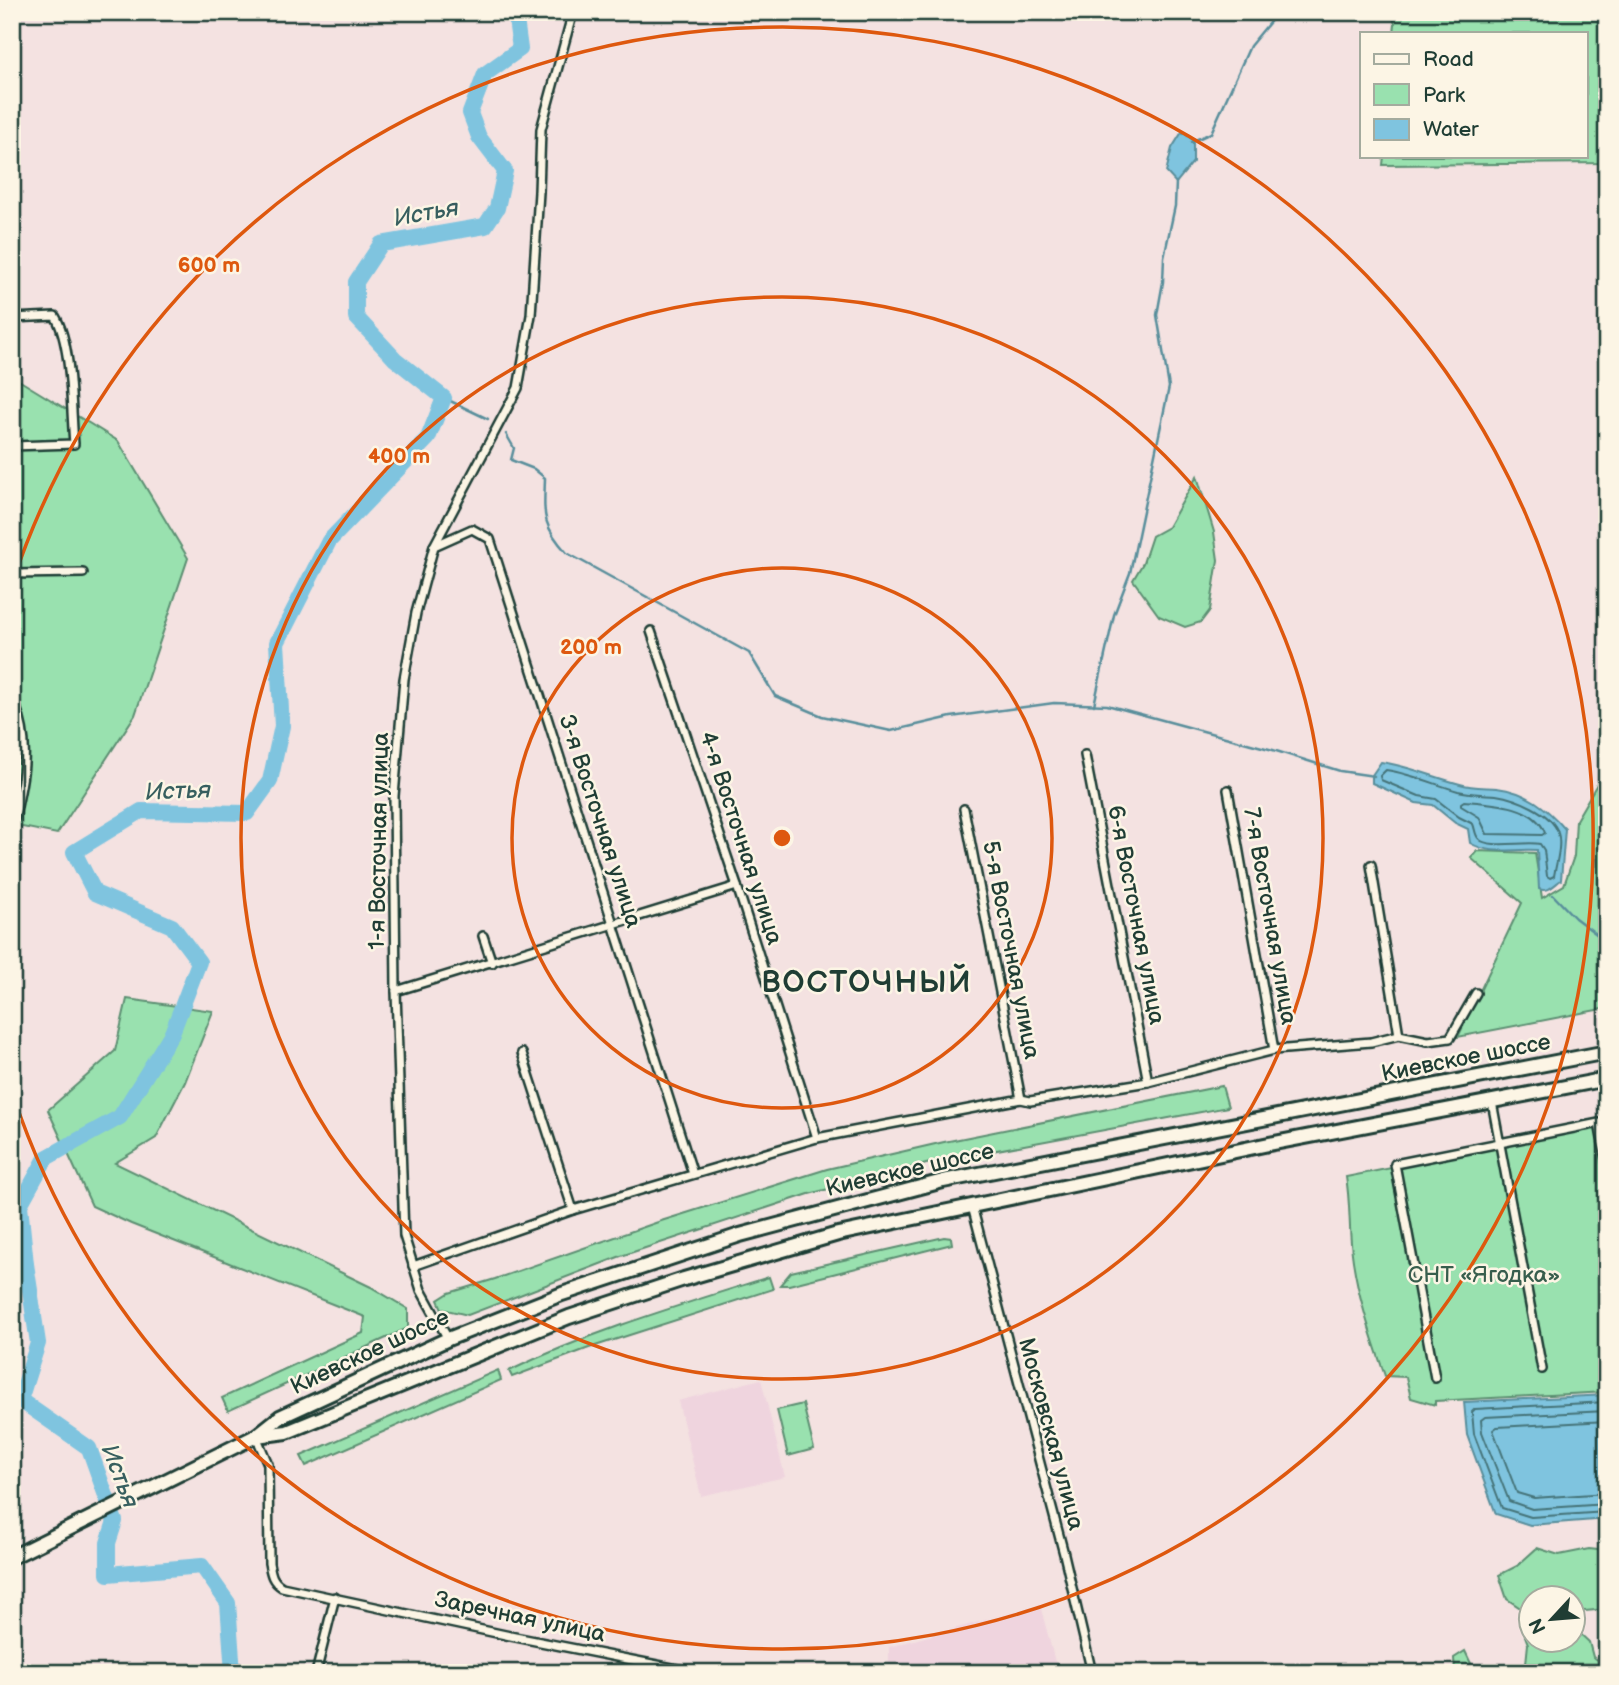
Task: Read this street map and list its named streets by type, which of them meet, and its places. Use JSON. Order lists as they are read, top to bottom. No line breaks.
{"streets":{"highway":["Киевское шоссе"],"street":["3-я Восточная улица","4-я Восточная улица","1-я Восточная улица","6-я Восточная улица","7-я Восточная улица","5-я Восточная улица","Московская улица","Заречная улица"]},"crossings":[["3-я Восточная улица","1-я Восточная улица"],["1-я Восточная улица","Киевское шоссе"],["Киевское шоссе","Московская улица"],["Киевское шоссе","Заречная улица"]],"districts":["ВОСТОЧНЫЙ"],"water":["Истья"],"parks":["СНТ «Ягодка»"],"legend":["Road","Park","Water"],"north":"bottom left","rings":["600 m","400 m","200 m"]}
